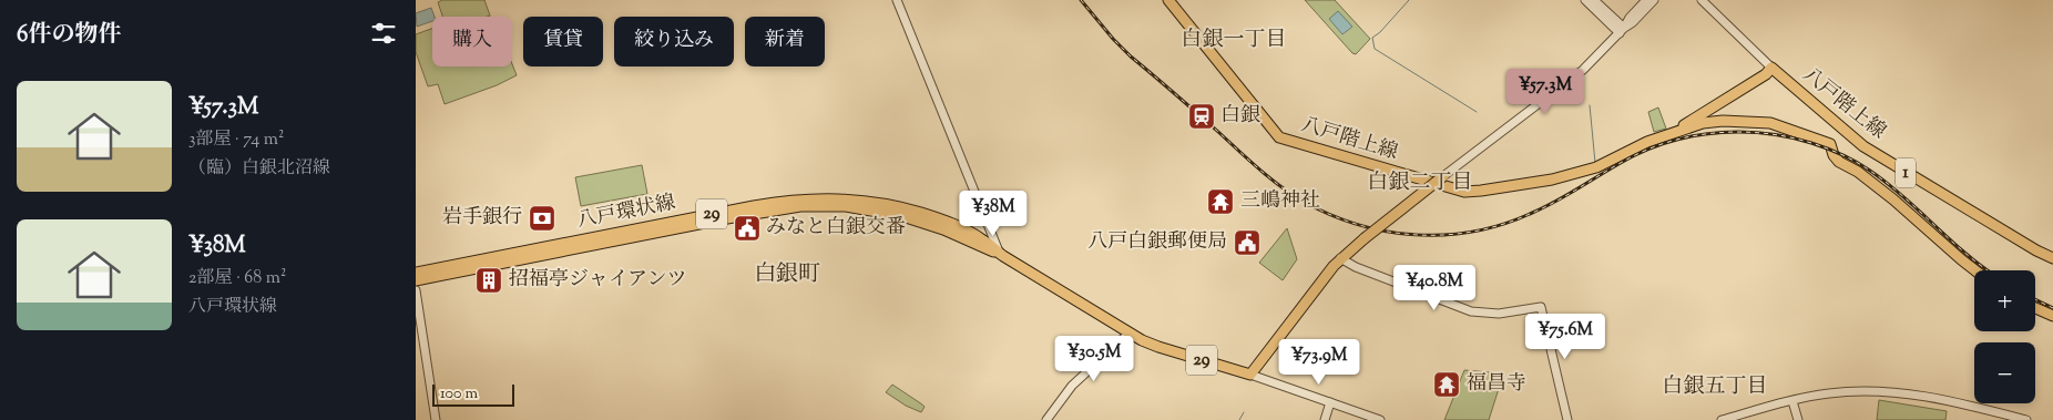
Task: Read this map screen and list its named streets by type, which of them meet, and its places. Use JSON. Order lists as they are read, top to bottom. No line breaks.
{"streets":{"main road":["八戸階上線","1","八戸環状線","29"]},"districts":["白銀一丁目","白銀二丁目","白銀町","白銀五丁目"],"places":{"station":["白銀"],"temple":["三嶋神社","福昌寺"],"bank":["岩手銀行"],"public building":["みなと白銀交番","八戸白銀郵便局"],"building":["招福亭ジャイアンツ"]},"scale_bar":"100 m","page":{"heading":"6件の物件","chip":["購入","賃貸","絞り込み","新着"],"list":[{"name":"¥57.3M","note":"3部屋 · 74 m² · （臨）白銀北沼線"},{"name":"¥38M","note":"2部屋 · 68 m² · 八戸環状線"}],"price":["¥57.3M","¥38M","¥40.8M","¥75.6M","¥30.5M","¥73.9M"],"map_buttons":["+","−"],"scale":"100 m"}}
